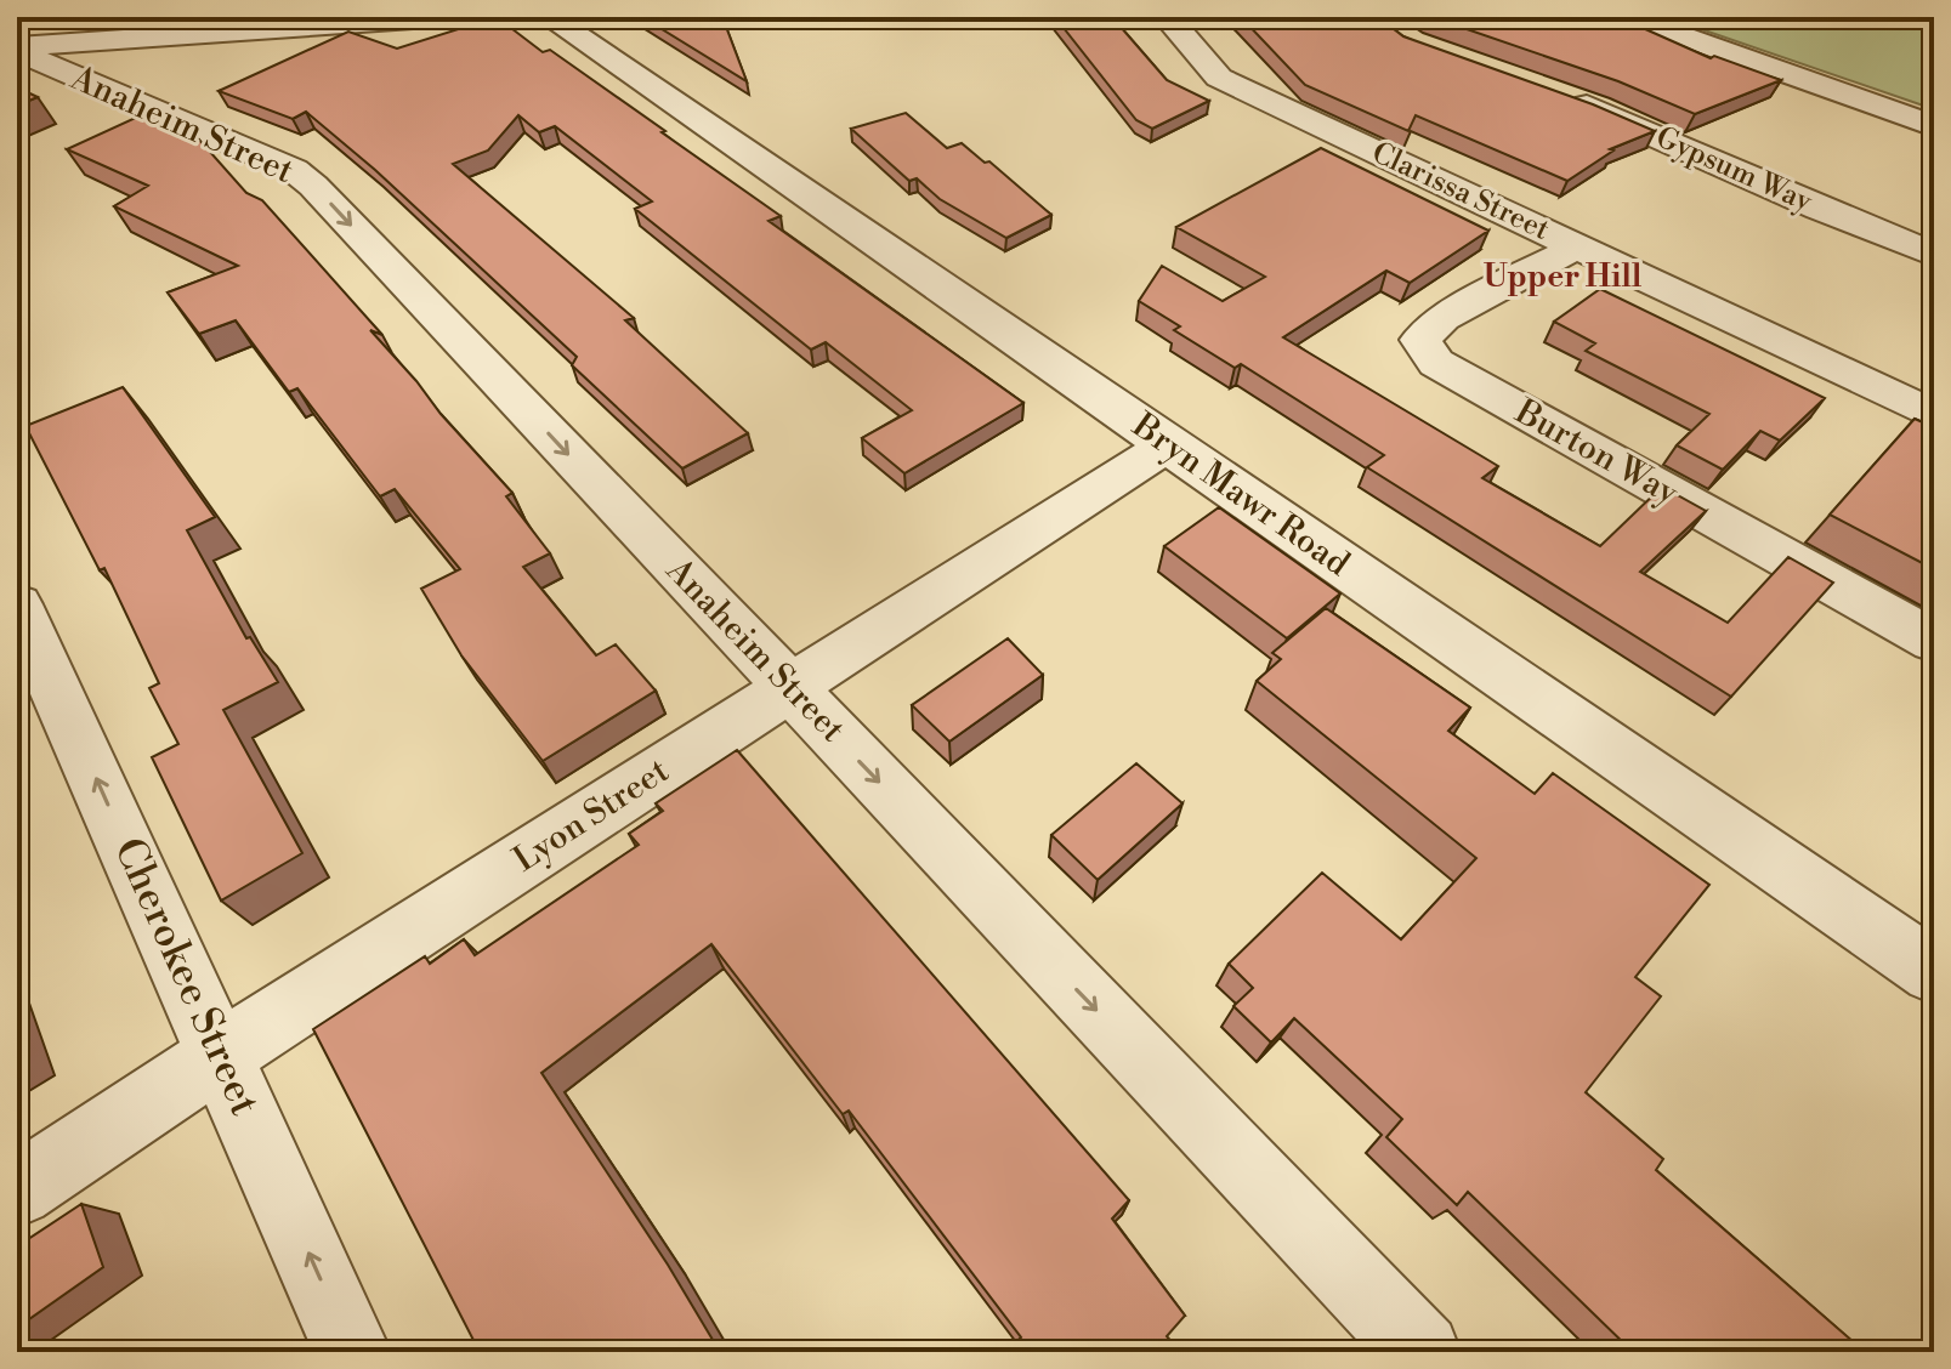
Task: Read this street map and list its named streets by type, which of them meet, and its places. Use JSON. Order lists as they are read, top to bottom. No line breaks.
{"streets":{"street":["Anaheim Street","Gypsum Way","Clarissa Street","Burton Way","Bryn Mawr Road","Lyon Street","Cherokee Street"]},"crossings":[["Anaheim Street","Lyon Street"],["Clarissa Street","Burton Way"],["Bryn Mawr Road","Lyon Street"],["Lyon Street","Cherokee Street"]],"one_way":["Anaheim Street","Cherokee Street"],"districts":["Upper Hill"]}
